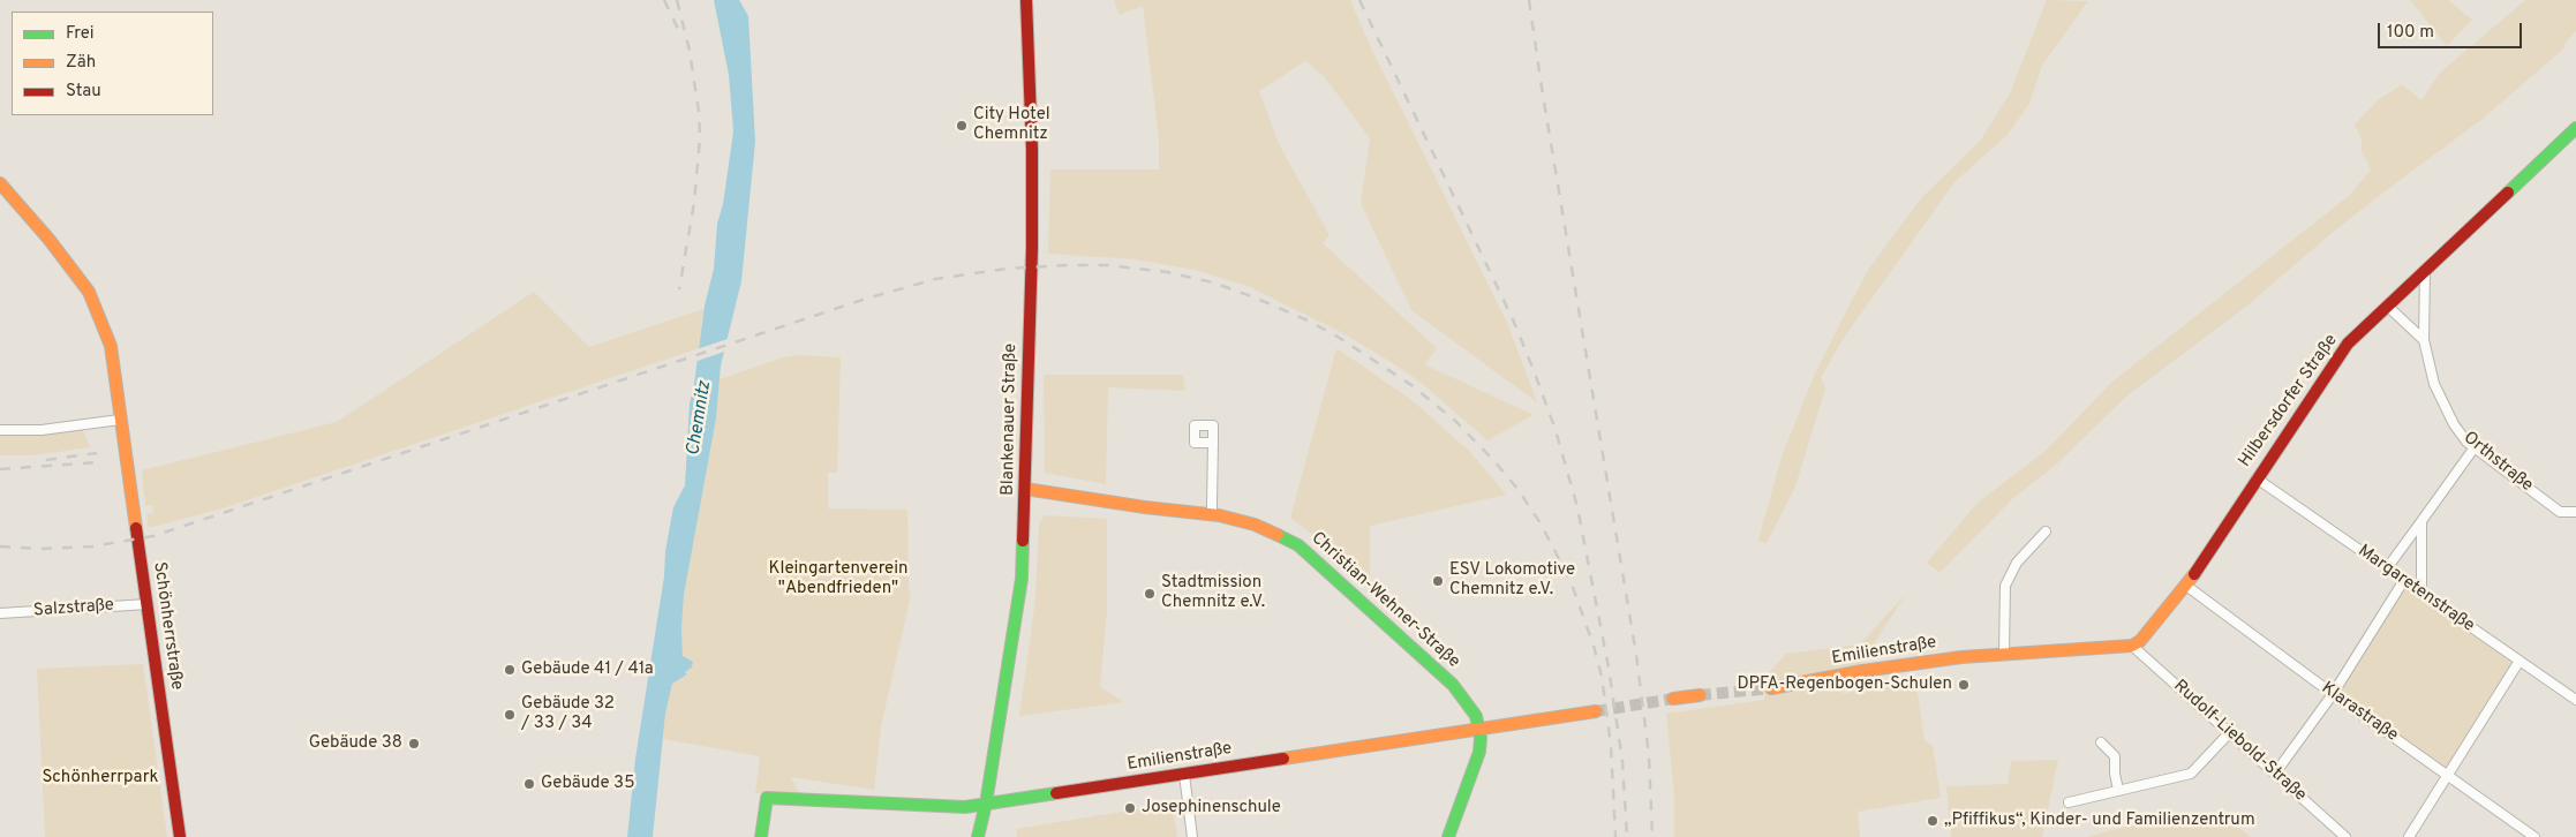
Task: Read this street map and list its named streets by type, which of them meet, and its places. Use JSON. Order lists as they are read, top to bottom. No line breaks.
{"streets":{"main road":["Hilbersdorfer Straße","Blankenauer Straße","Christian-Wehner-Straße","Schönherrstraße","Emilienstraße"],"street":["Orthstraße","Margaretenstraße","Salzstraße","Klarastraße","Rudolf-Liebold-Straße"]},"crossings":[["Hilbersdorfer Straße","Orthstraße"],["Hilbersdorfer Straße","Margaretenstraße"],["Hilbersdorfer Straße","Emilienstraße"],["Hilbersdorfer Straße","Klarastraße"],["Hilbersdorfer Straße","Rudolf-Liebold-Straße"],["Blankenauer Straße","Christian-Wehner-Straße"],["Blankenauer Straße","Emilienstraße"],["Christian-Wehner-Straße","Emilienstraße"],["Salzstraße","Schönherrstraße"],["Emilienstraße","Rudolf-Liebold-Straße"]],"water":["Chemnitz"],"parks":["Kleingartenverein \"Abendfrieden\"","Schönherrpark"],"places":["City Hotel Chemnitz","ESV Lokomotive Chemnitz e.V.","Stadtmission Chemnitz e.V.","Gebäude 41 / 41a","DPFA-Regenbogen-Schulen","Gebäude 32 / 33 / 34","Gebäude 38","Gebäude 35","Josephinenschule","„Pfiffikus“, Kinder- und Familienzentrum"],"legend":["Frei","Zäh","Stau"],"scale_bar":"100 m"}
